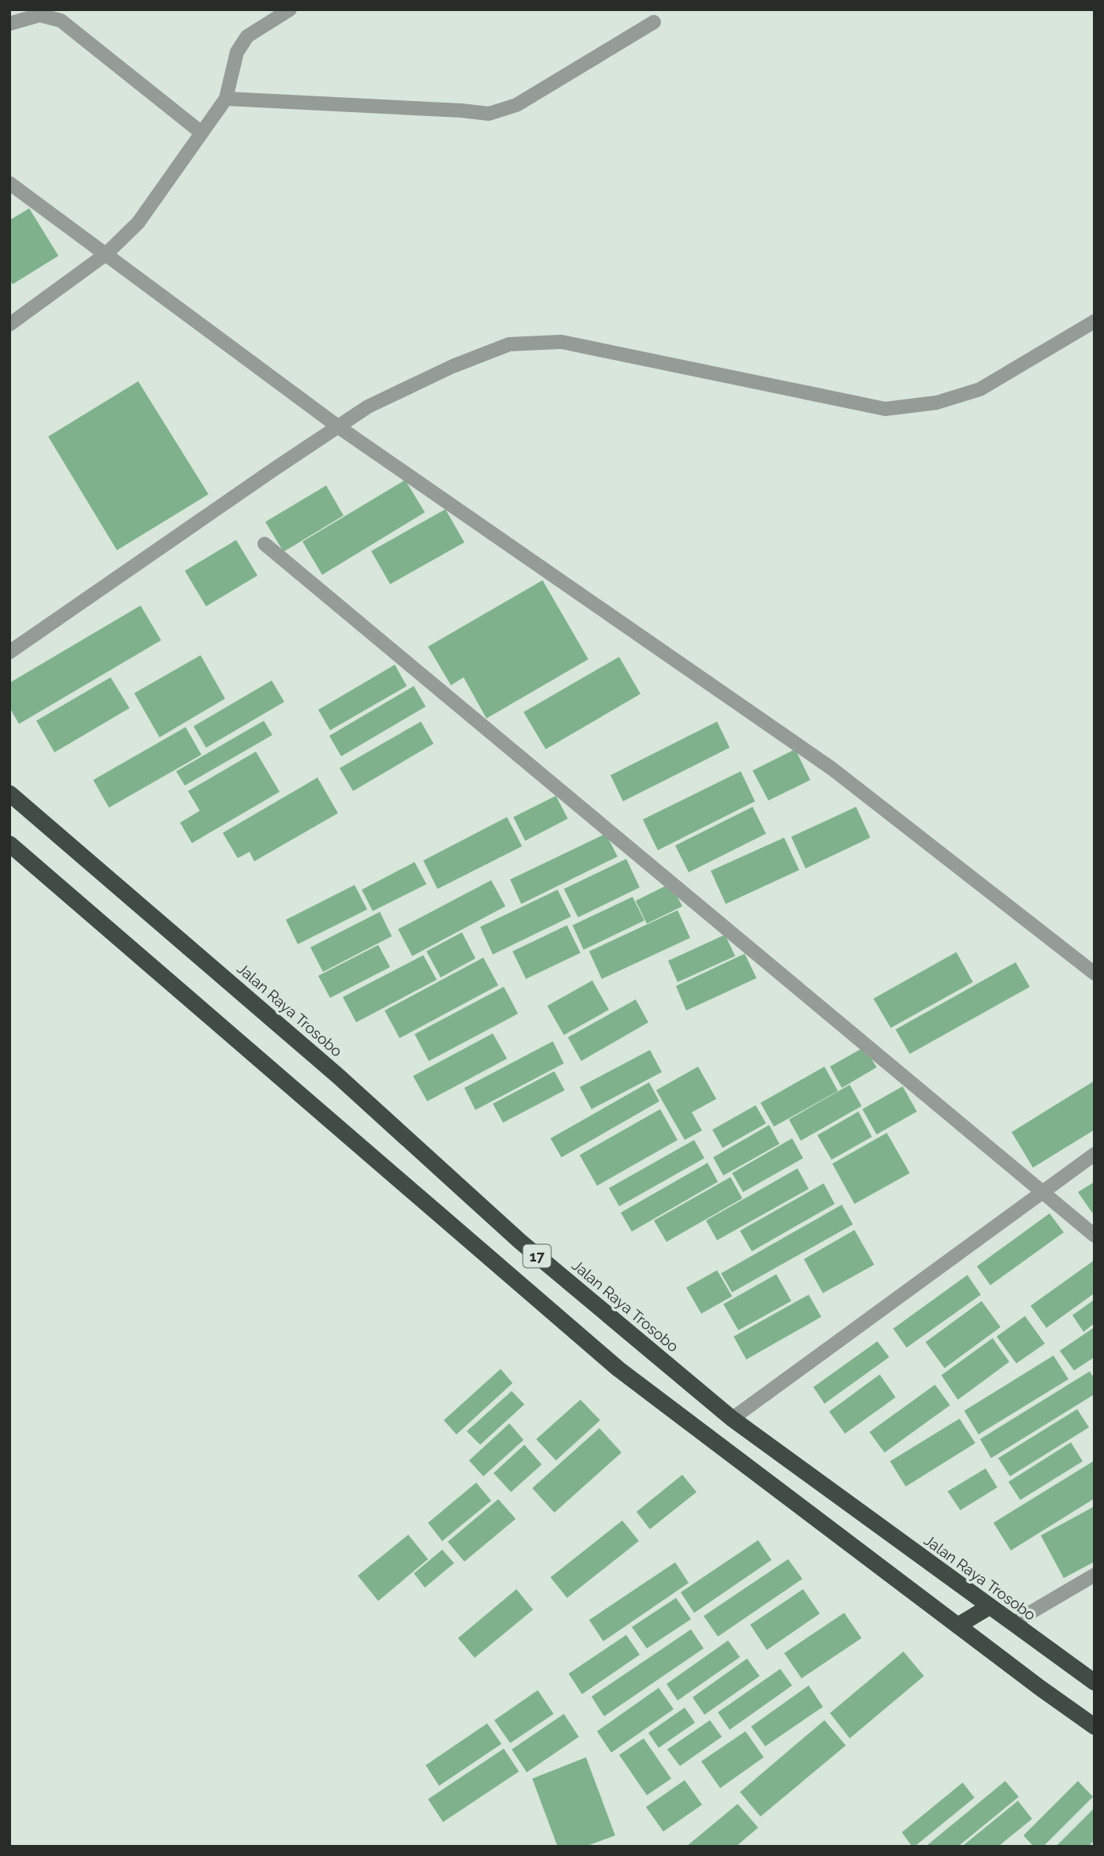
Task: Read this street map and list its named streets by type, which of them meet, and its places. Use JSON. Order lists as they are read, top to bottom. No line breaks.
{"streets":{"highway":["Jalan Raya Trosobo","17"]}}
